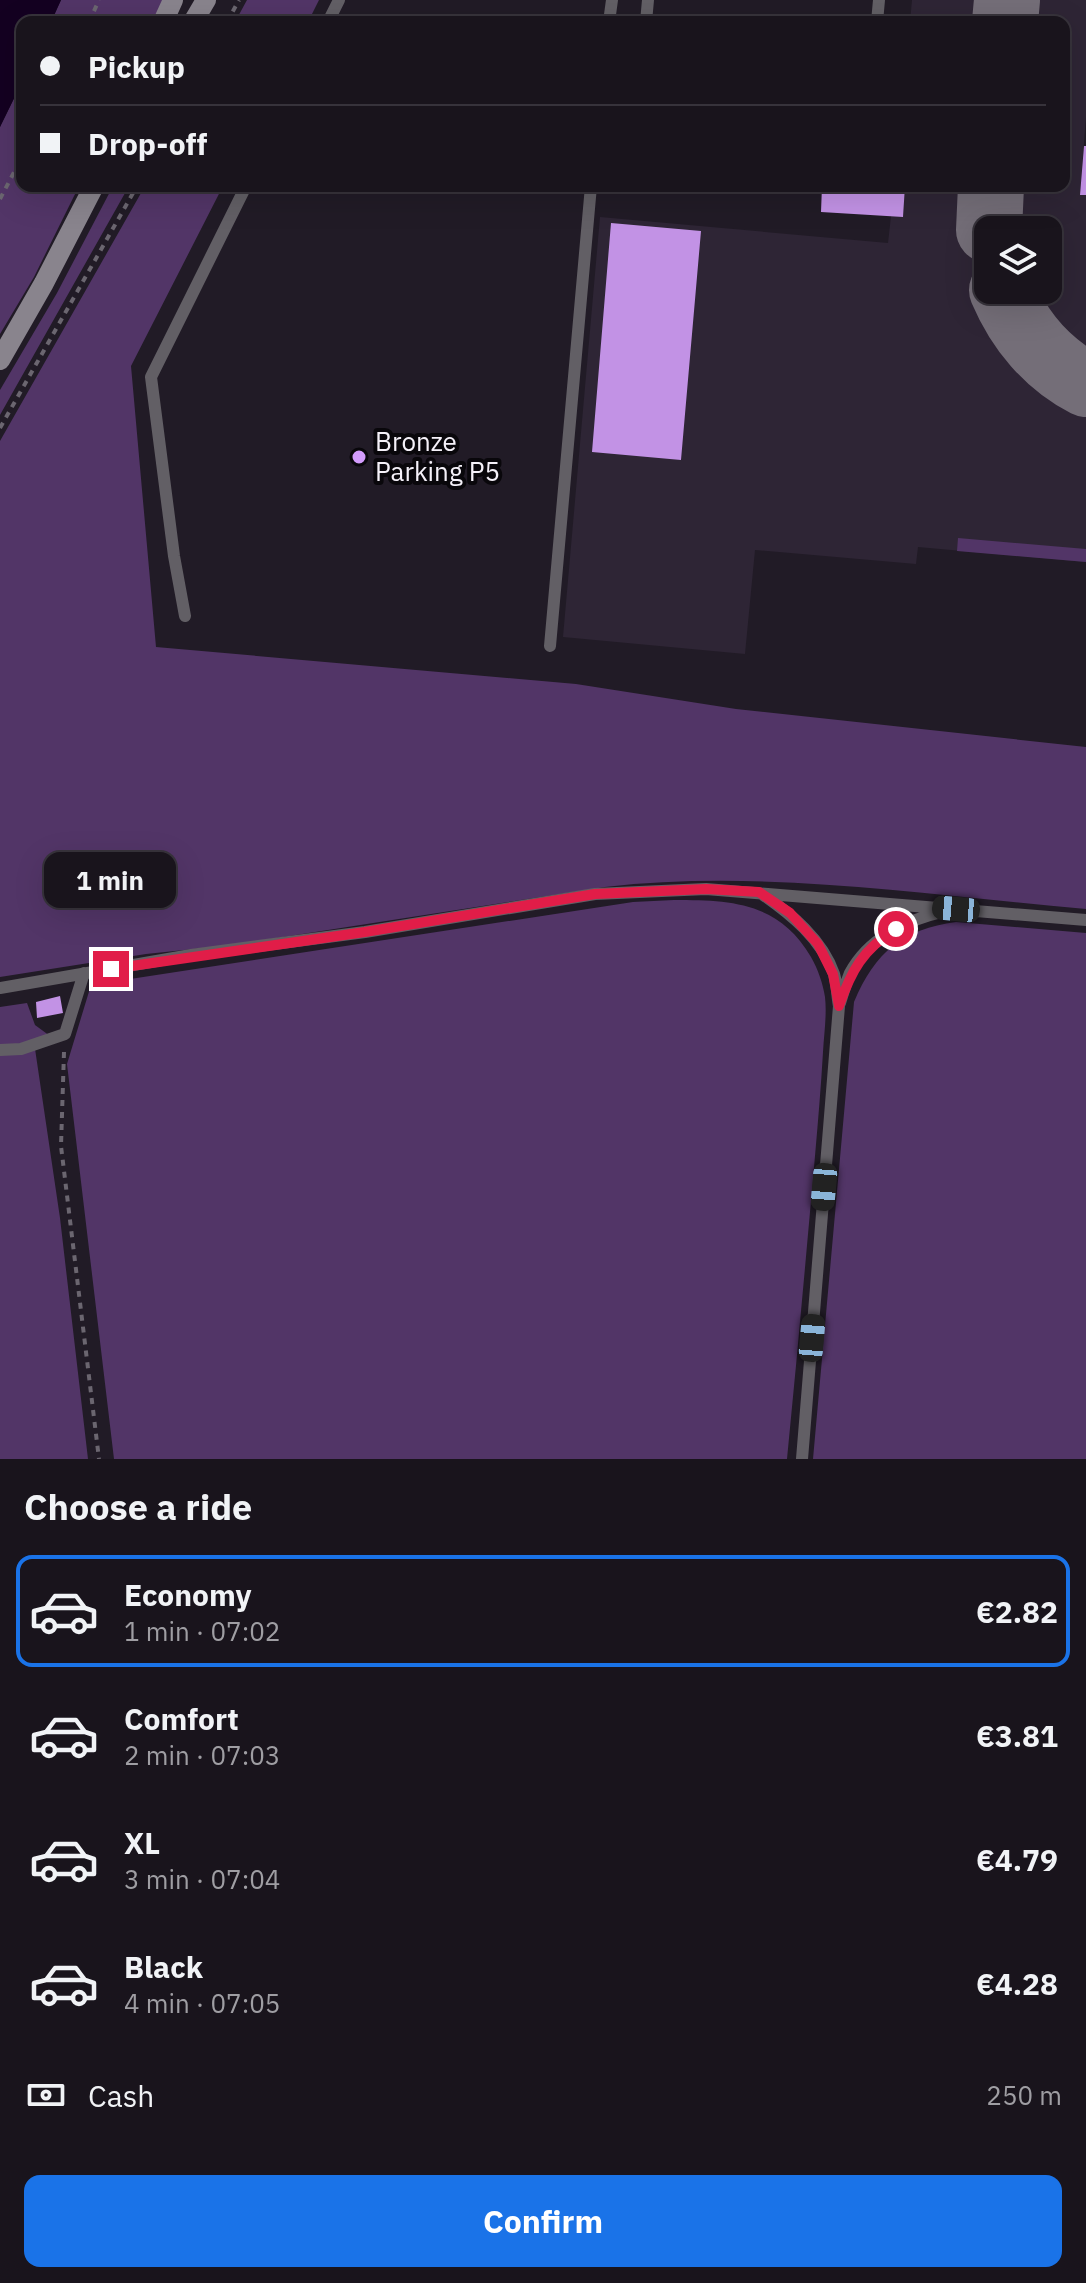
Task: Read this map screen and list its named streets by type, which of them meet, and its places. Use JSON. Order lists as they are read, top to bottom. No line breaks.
{"places":["Bronze Parking P5"],"page":{"banner":["Pickup","Drop-off"],"bubble":"1 min","heading":"Choose a ride","list":[{"name":"Economy","note":"1 min · 07:02","value":"€2.82"},{"name":"Comfort","note":"2 min · 07:03","value":"€3.81"},{"name":"XL","note":"3 min · 07:04","value":"€4.79"},{"name":"Black","note":"4 min · 07:05","value":"€4.28"}],"pay":["Cash","250 m"],"buttons":"Confirm"}}
